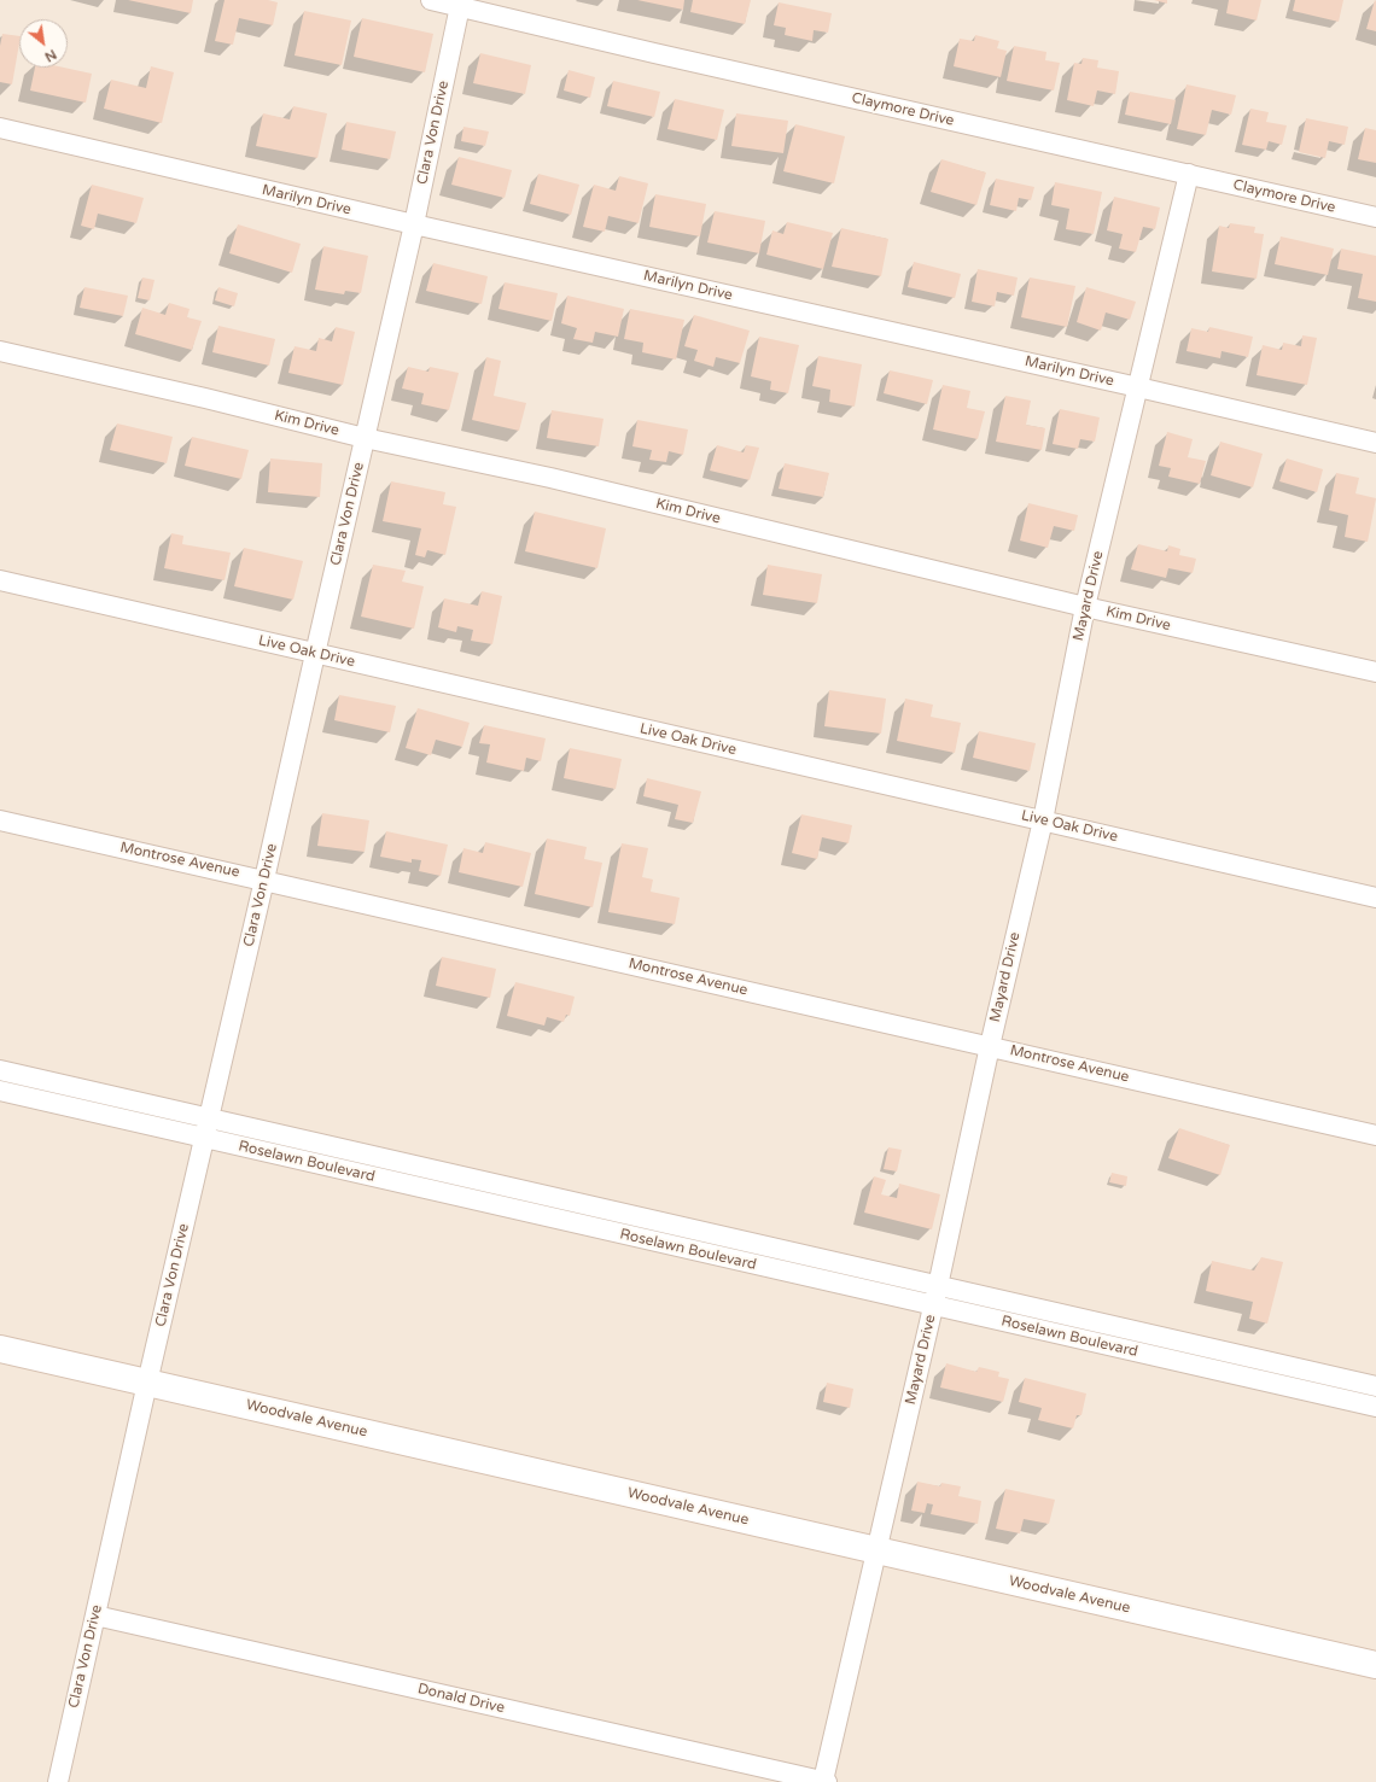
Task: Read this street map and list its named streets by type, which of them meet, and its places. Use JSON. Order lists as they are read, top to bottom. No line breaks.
{"streets":{"street":["Claymore Drive","Clara Von Drive","Marilyn Drive","Kim Drive","Mayard Drive","Live Oak Drive","Montrose Avenue","Roselawn Boulevard","Woodvale Avenue","Donald Drive"]},"crossings":[["Claymore Drive","Clara Von Drive"],["Claymore Drive","Mayard Drive"],["Clara Von Drive","Marilyn Drive"],["Clara Von Drive","Kim Drive"],["Clara Von Drive","Live Oak Drive"],["Clara Von Drive","Montrose Avenue"],["Clara Von Drive","Roselawn Boulevard"],["Clara Von Drive","Woodvale Avenue"],["Clara Von Drive","Donald Drive"],["Marilyn Drive","Mayard Drive"],["Kim Drive","Mayard Drive"],["Mayard Drive","Live Oak Drive"],["Mayard Drive","Montrose Avenue"],["Mayard Drive","Roselawn Boulevard"],["Mayard Drive","Woodvale Avenue"],["Mayard Drive","Donald Drive"]],"north":"bottom right"}
